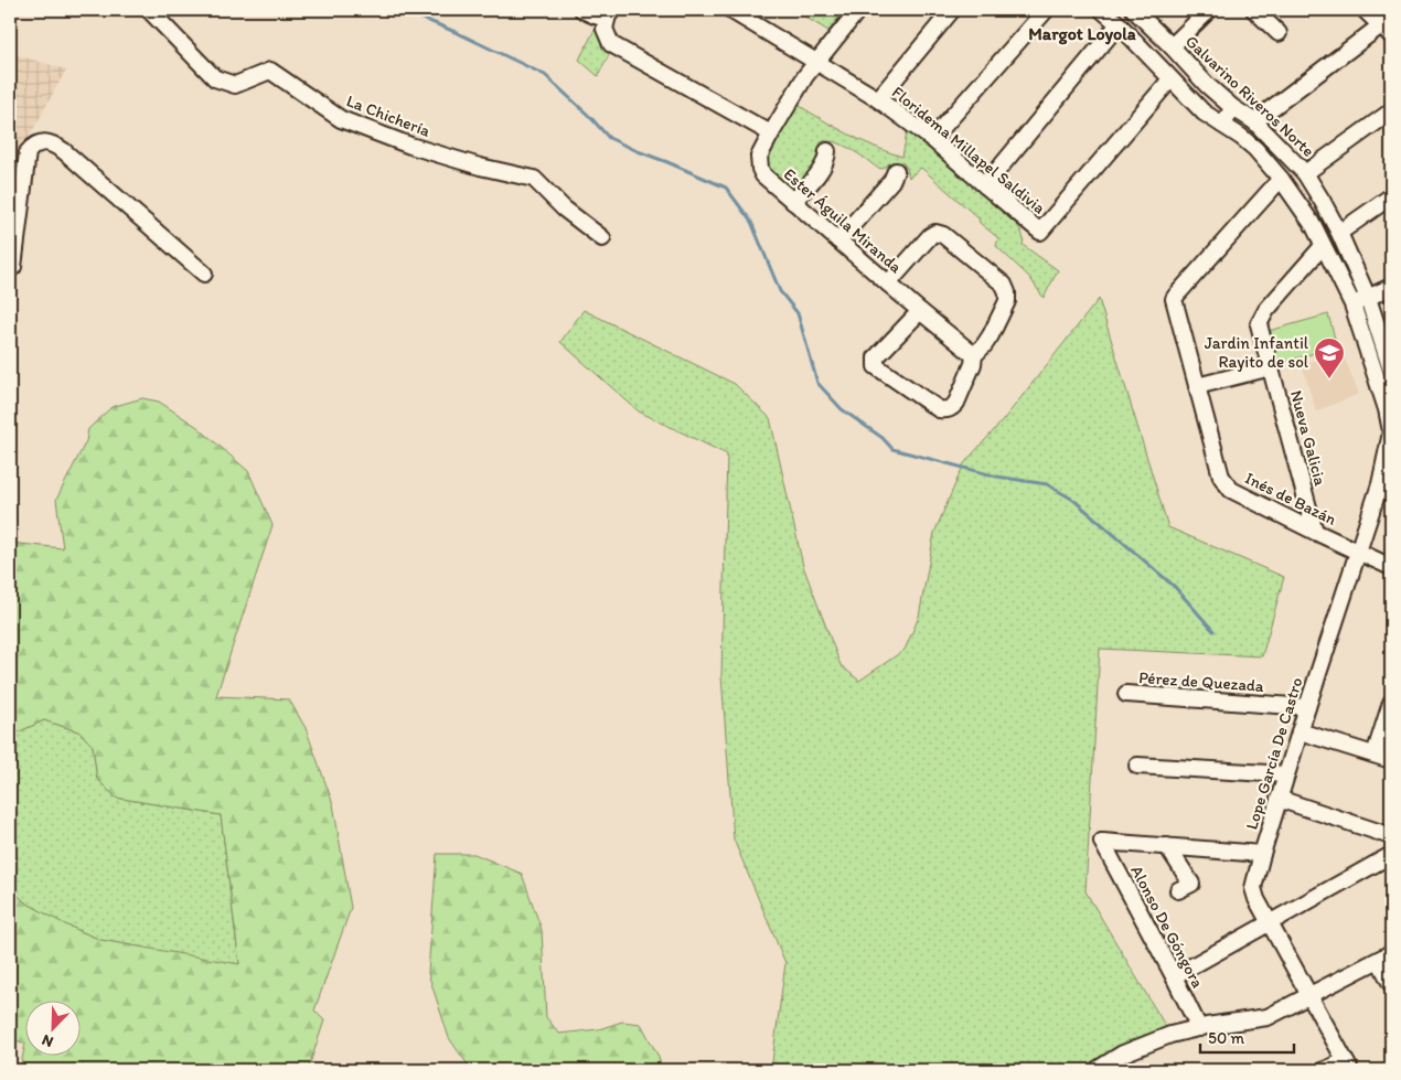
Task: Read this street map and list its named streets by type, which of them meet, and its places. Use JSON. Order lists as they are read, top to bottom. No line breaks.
{"streets":{"street":["Galvarino Riveros Norte","La Chichería","Floridema Millapel Saldivia","Ester Águila Miranda","Nueva Galicia","Inés de Bazán","Pérez de Quezada","Lope García De Castro","Alonso De Góngora"]},"crossings":[["Floridema Millapel Saldivia","Ester Águila Miranda"],["Floridema Millapel Saldivia","Lope García De Castro"],["Nueva Galicia","Inés de Bazán"],["Nueva Galicia","Lope García De Castro"],["Inés de Bazán","Lope García De Castro"],["Pérez de Quezada","Lope García De Castro"]],"districts":["Margot Loyola"],"places":{"school or university":["Jardin Infantil Rayito de sol"]},"scale_bar":"50 m","north":"bottom left"}
